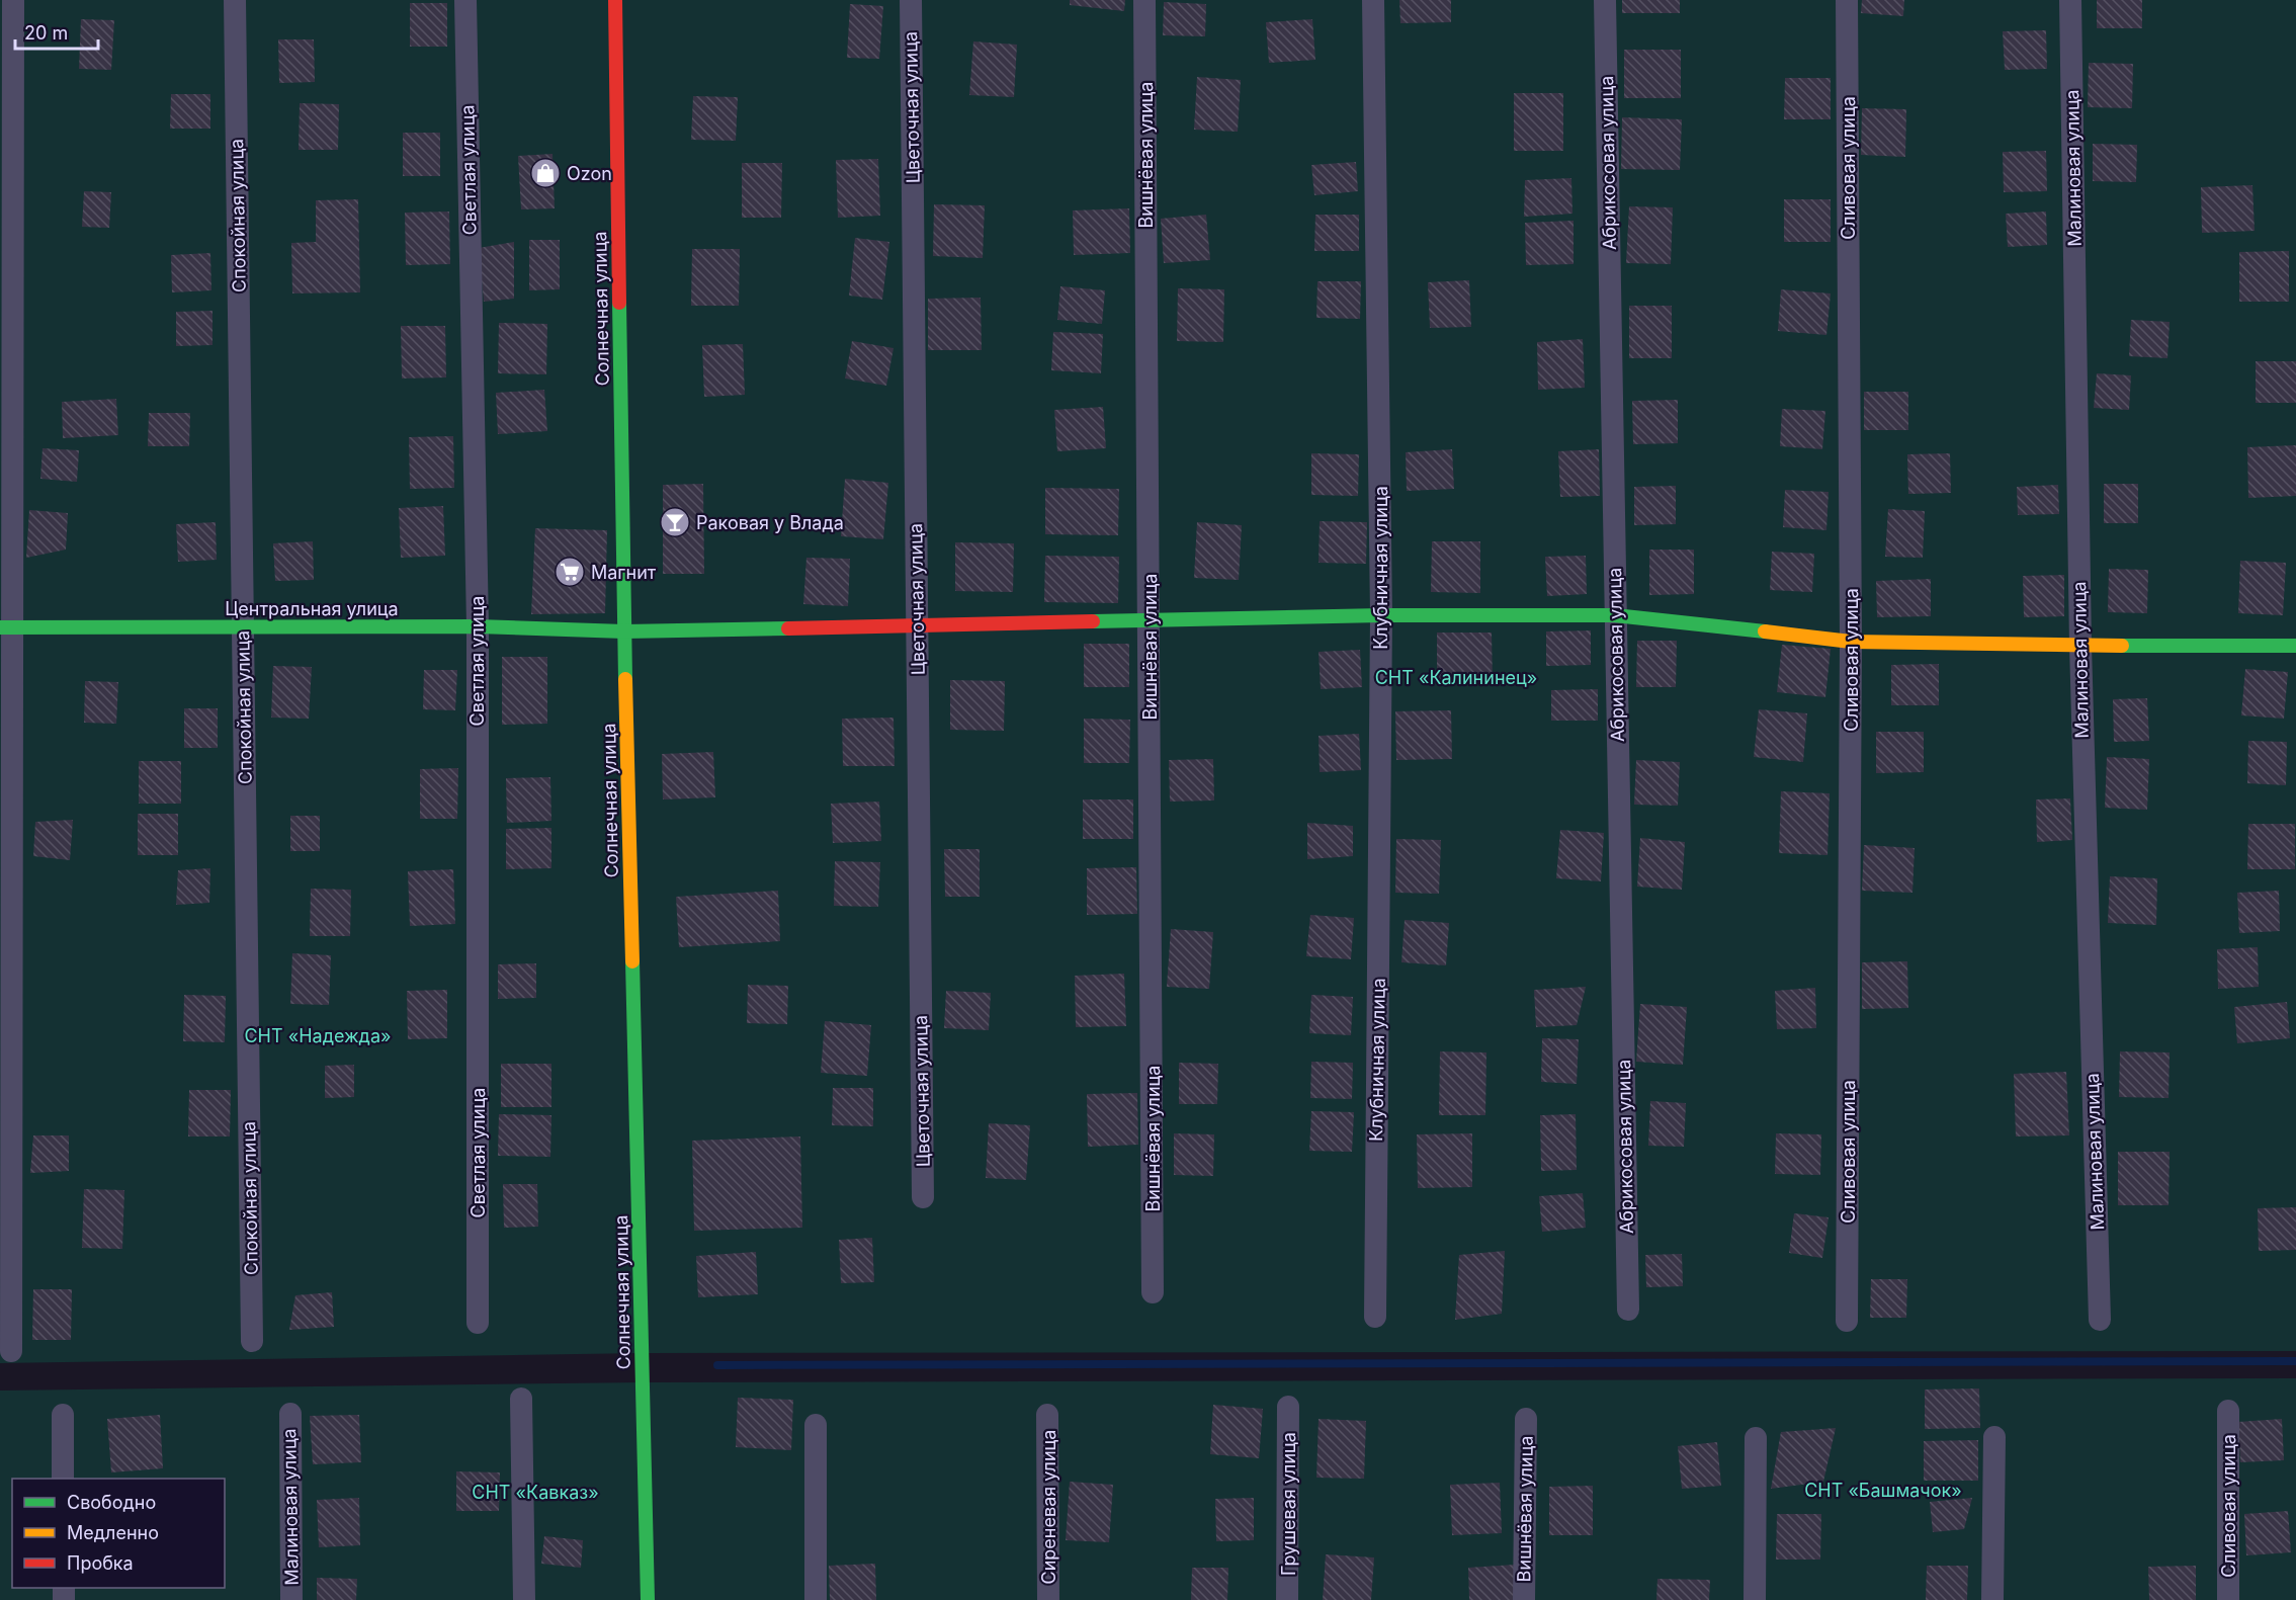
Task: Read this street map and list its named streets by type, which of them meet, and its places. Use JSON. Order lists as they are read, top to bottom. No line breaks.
{"streets":{"street":["Цветочная улица","Вишнёвая улица","Абрикосовая улица","Сливовая улица","Малиновая улица","Светлая улица","Спокойная улица","Солнечная улица","Клубничная улица","Центральная улица","Грушевая улица","Сиреневая улица"]},"crossings":[["Цветочная улица","Центральная улица"],["Вишнёвая улица","Центральная улица"],["Абрикосовая улица","Центральная улица"],["Сливовая улица","Центральная улица"],["Малиновая улица","Центральная улица"],["Светлая улица","Центральная улица"],["Спокойная улица","Центральная улица"],["Солнечная улица","Центральная улица"],["Клубничная улица","Центральная улица"]],"parks":["СНТ «Калининец»","СНТ «Надежда»","СНТ «Башмачок»","СНТ «Кавказ»"],"places":{"shop":["Ozon"],"bar":["Раковая у Влада"],"supermarket":["Магнит"]},"legend":["Свободно","Медленно","Пробка"],"scale_bar":"20 m"}
